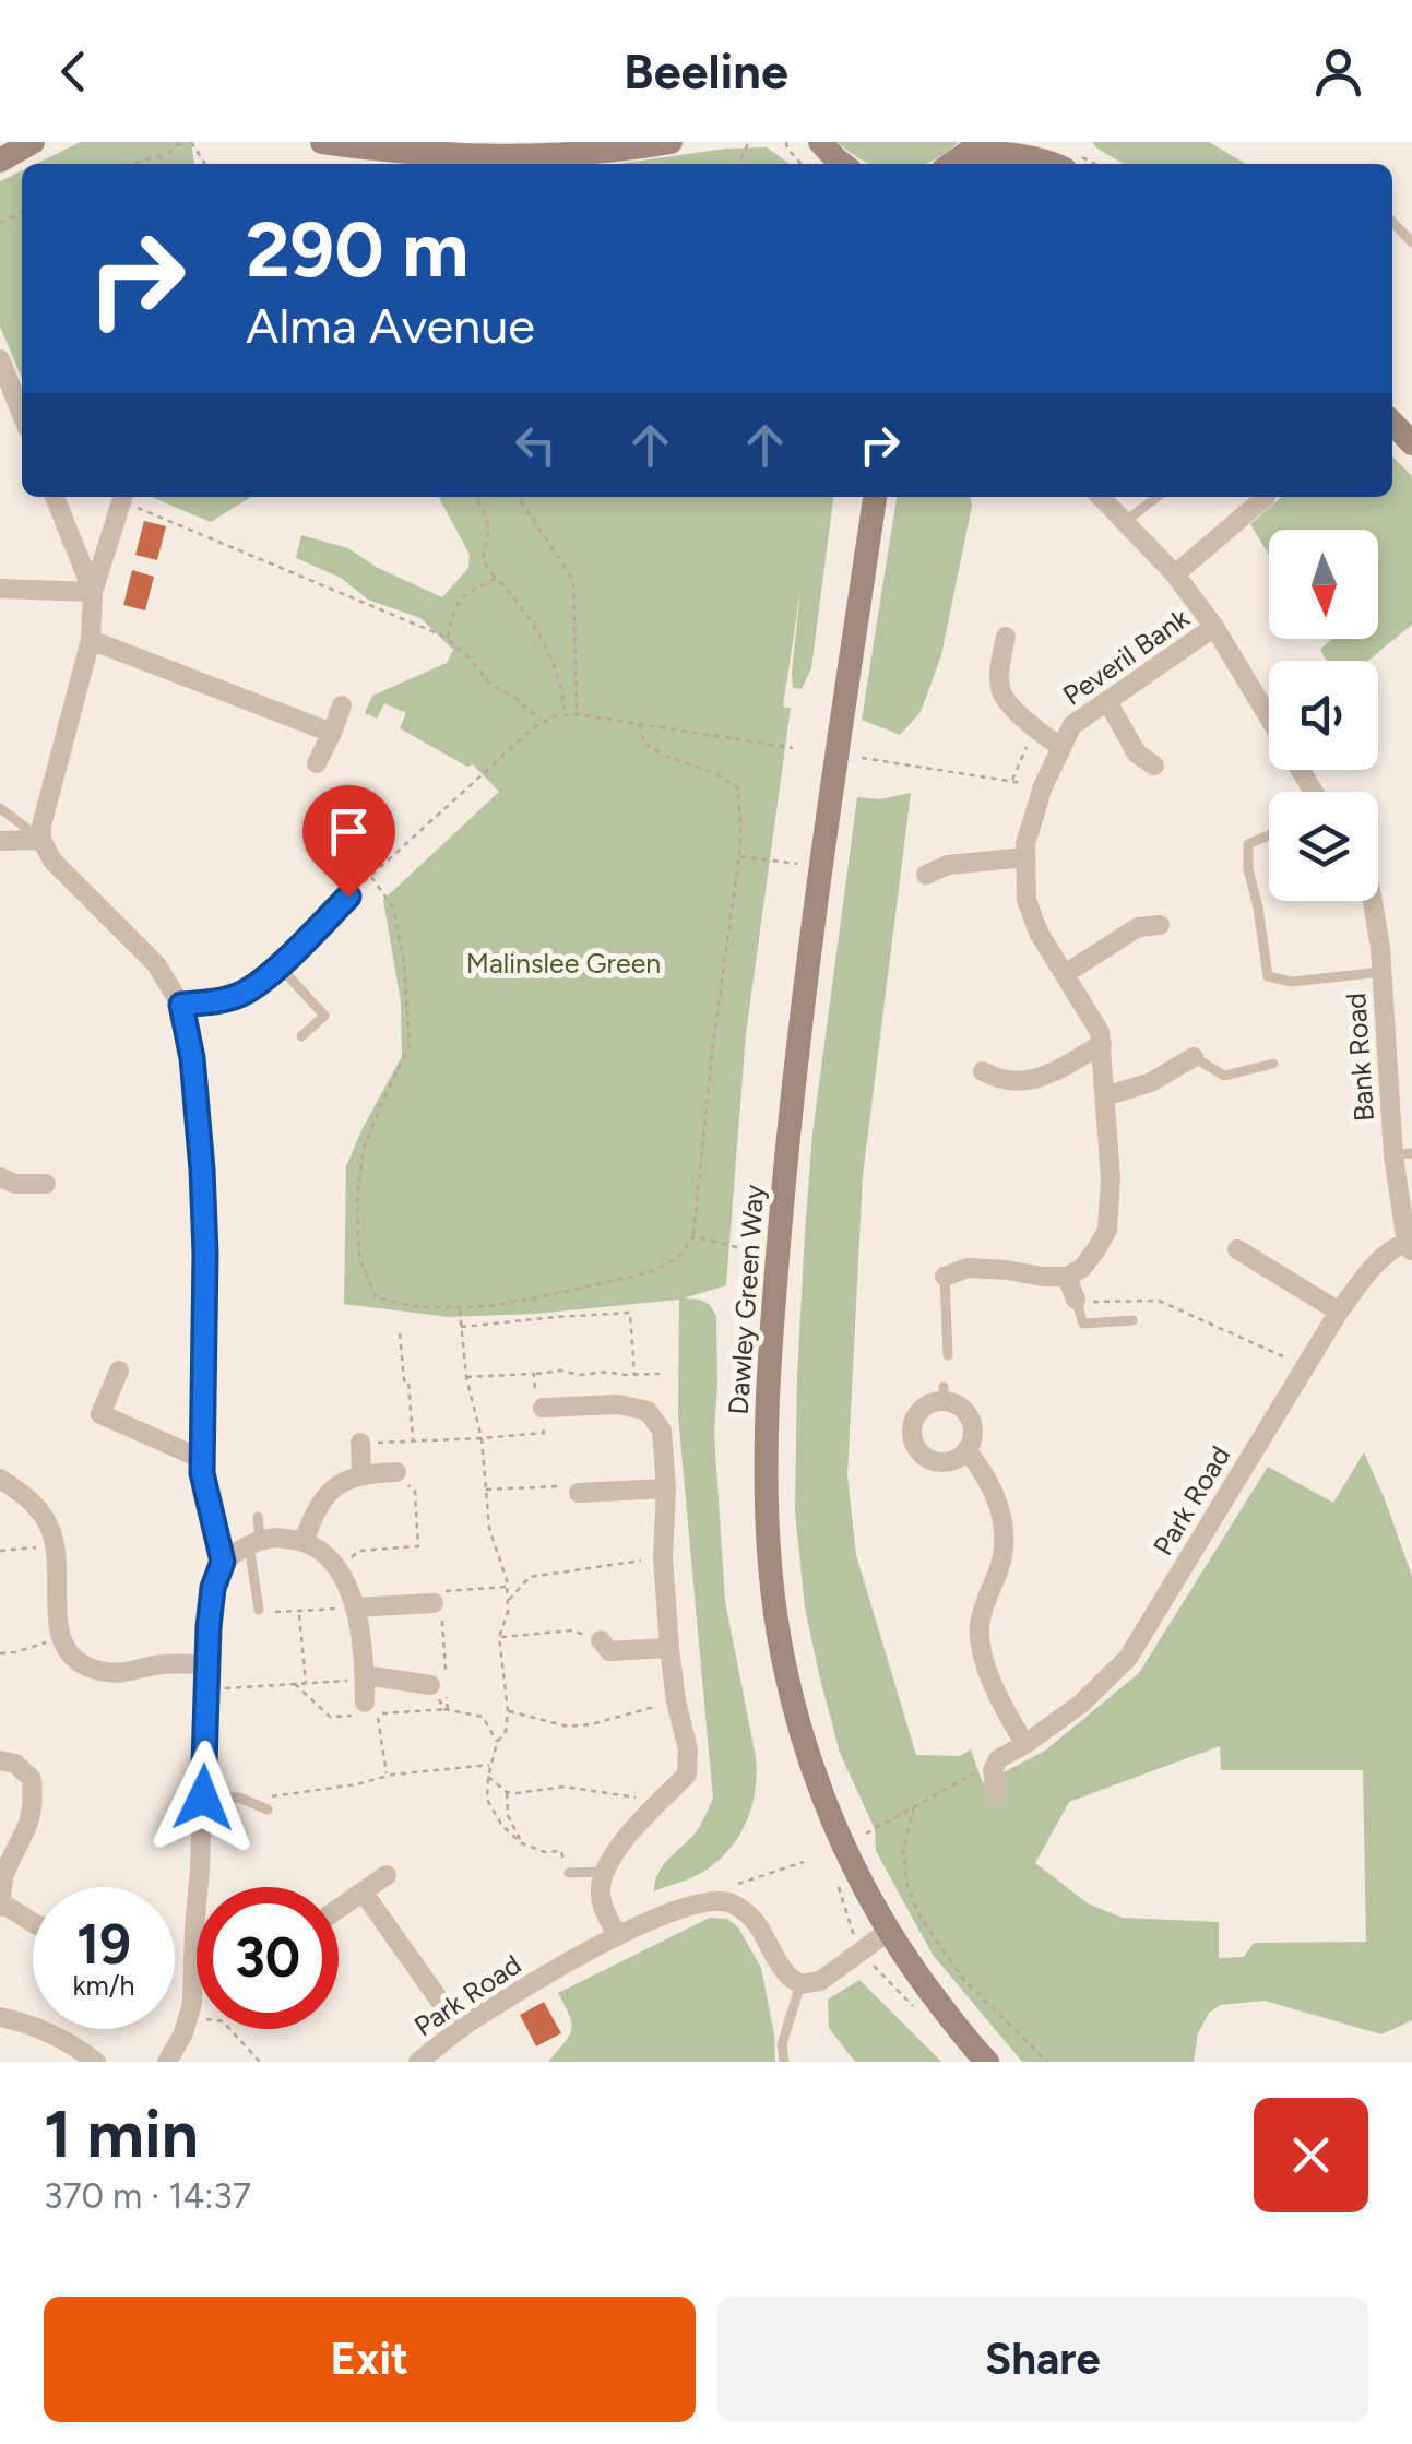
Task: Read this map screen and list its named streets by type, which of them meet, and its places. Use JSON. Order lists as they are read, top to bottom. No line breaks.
{"streets":{"main road":["Dawley Green Way"],"street":["Peveril Bank","Bank Road","Park Road"]},"crossings":[["Bank Road","Park Road"]],"parks":["Malinslee Green"],"north":"bottom","page":{"header":"Beeline","turn":["290 m","Alma Avenue"],"speed":"19 km/h","limit":"30","heading":["1 min","370 m · 14:37"],"buttons":["Exit","Share"]}}
